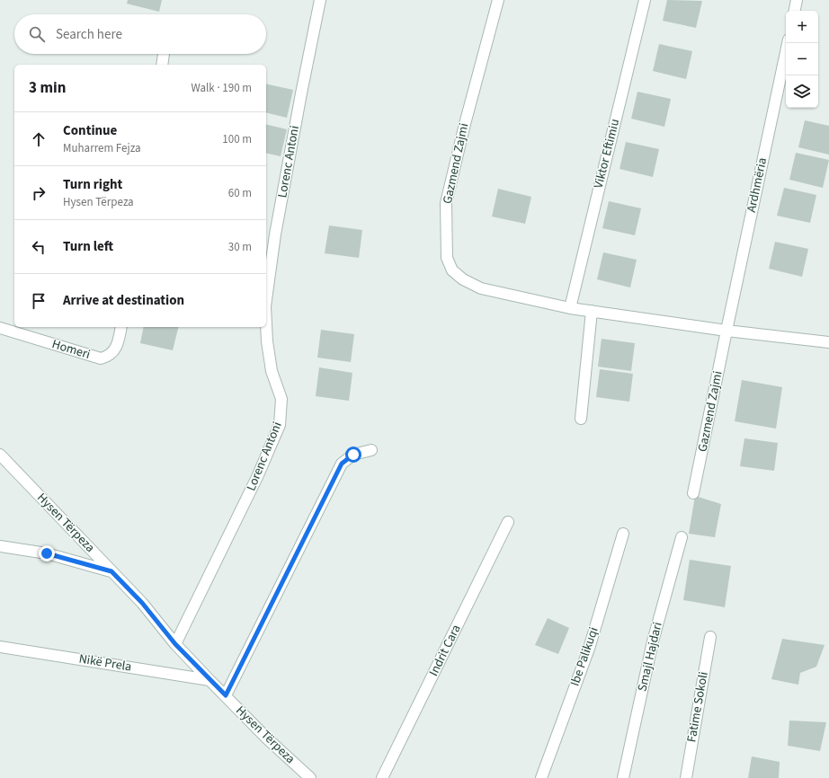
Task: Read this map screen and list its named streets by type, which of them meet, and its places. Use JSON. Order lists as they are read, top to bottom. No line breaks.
{"streets":{"street":["Viktor Eftimiu","Lorenc Antoni","Gazmend Zajmi","Ardhmëria","Homeri","Hysen Tërpeza","Indrit Cara","Ibe Palikuqi","Smajl Hajdari","Nikë Prela","Fatime Sokoli"]},"crossings":[["Viktor Eftimiu","Gazmend Zajmi"],["Lorenc Antoni","Hysen Tërpeza"],["Gazmend Zajmi","Ardhmëria"],["Hysen Tërpeza","Nikë Prela"]],"page":{"map_buttons":["+","−"],"search":"Search here","heading":["3 min","Walk · 190 m"],"list":[["Continue","Muharrem Fejza","100 m"],["Turn right","Hysen Tërpeza","60 m"],["Turn left","30 m"],"Arrive at destination"]}}
